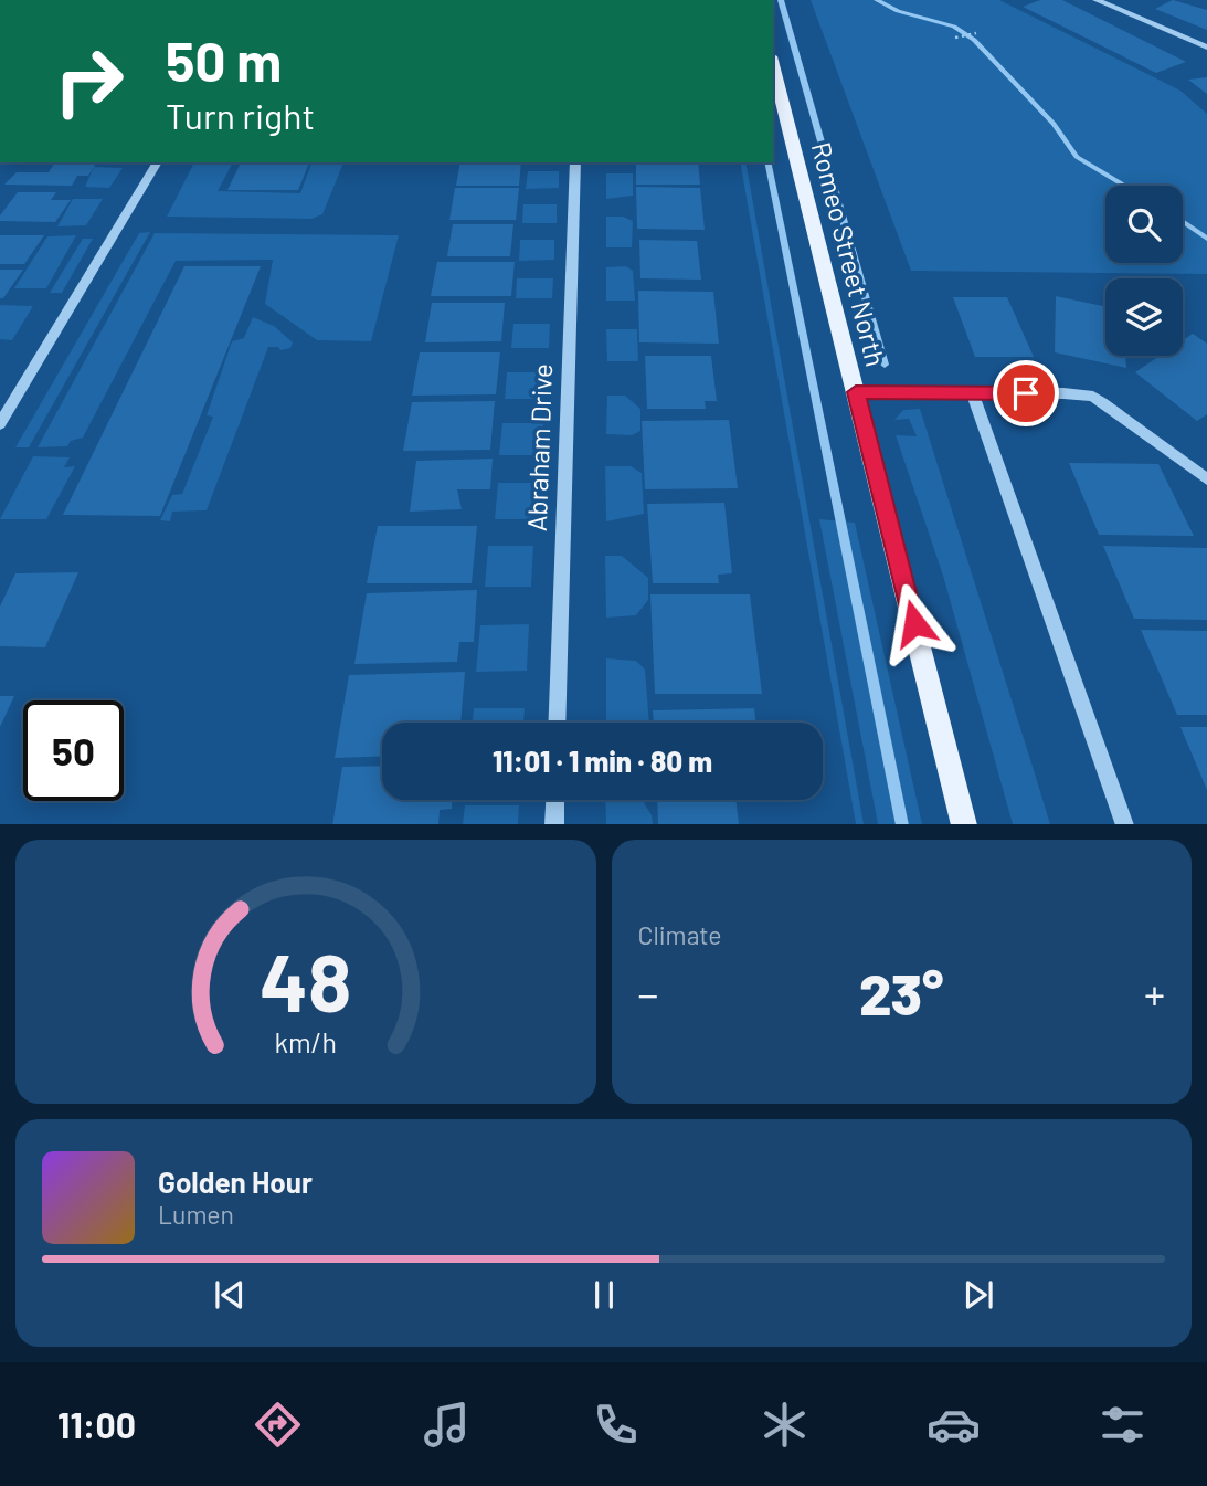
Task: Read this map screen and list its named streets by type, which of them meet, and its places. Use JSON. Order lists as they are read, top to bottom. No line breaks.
{"streets":{"main road":["Romeo Street North"],"street":["Abraham Drive"]},"page":{"turn":["50 m","Turn right"],"limit":"50","trip":"11:01 · 1 min · 80 m","tile":"Climate","heat":["−","23°","+"],"song":["Golden Hour","Lumen"],"tabs":"11:00","gauge":["48","km/h"]}}
